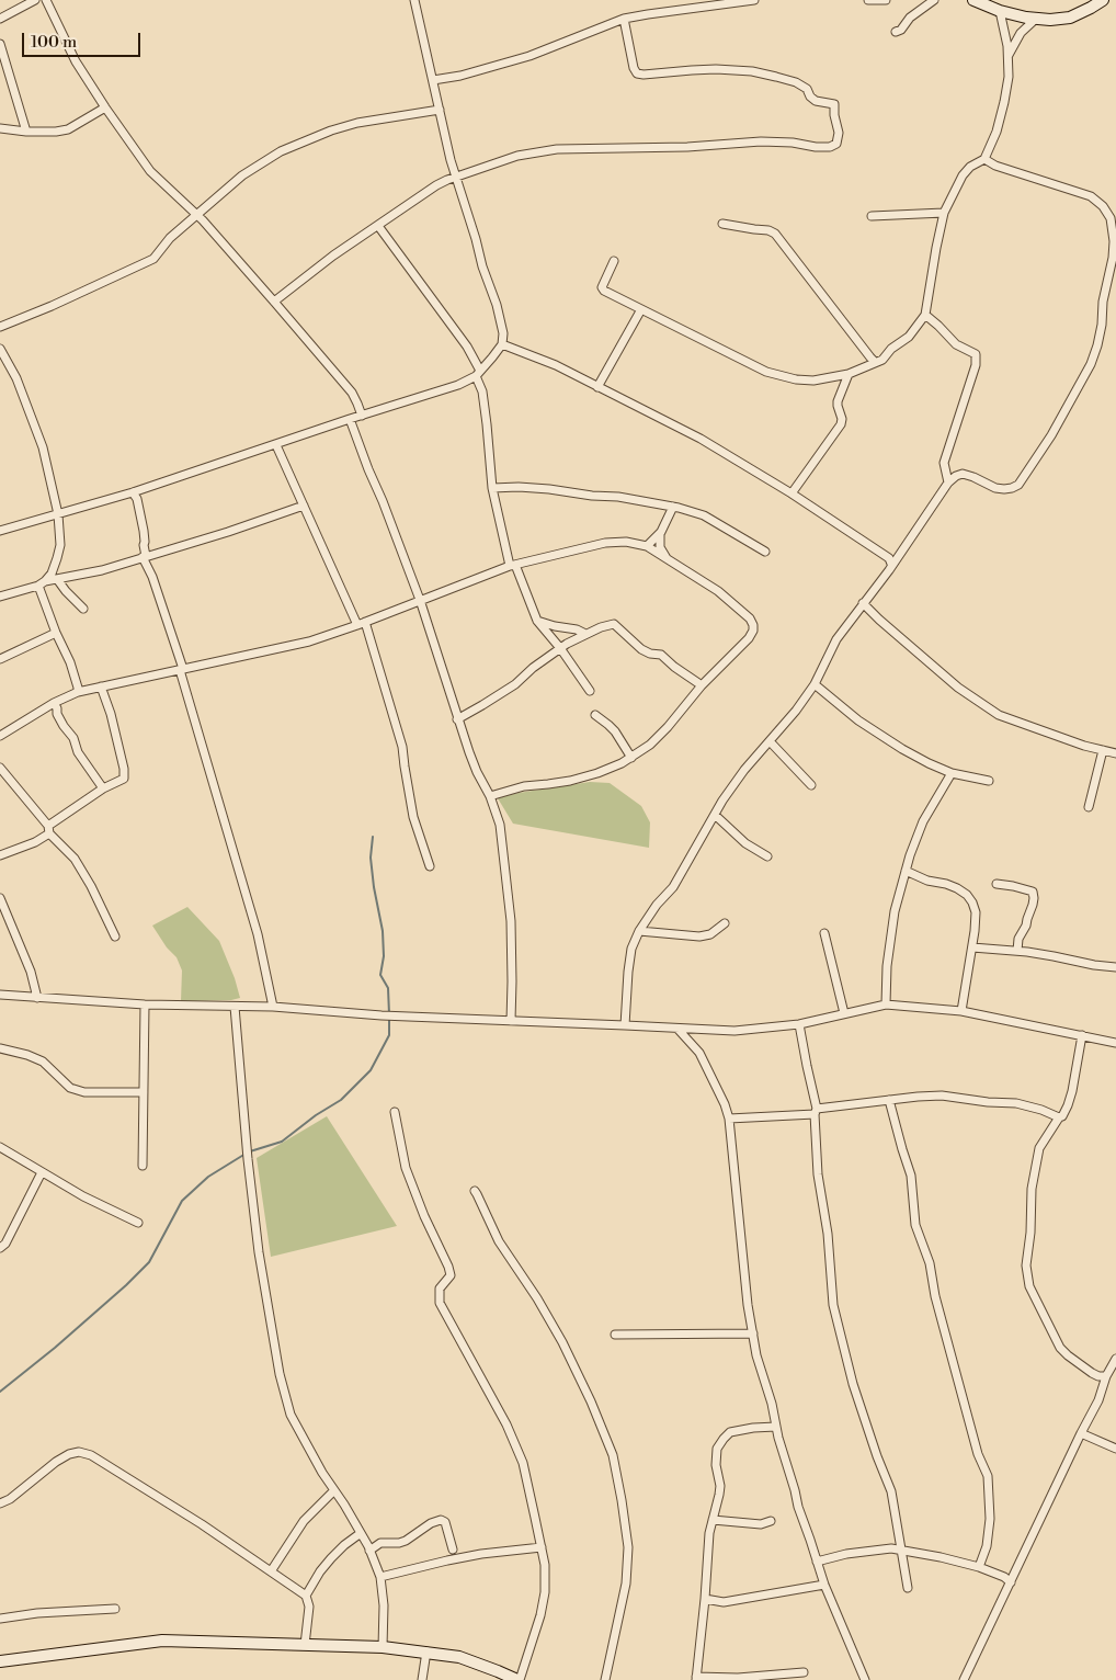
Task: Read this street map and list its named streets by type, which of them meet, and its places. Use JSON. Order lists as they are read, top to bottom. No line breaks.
{"scale_bar":"100 m"}
